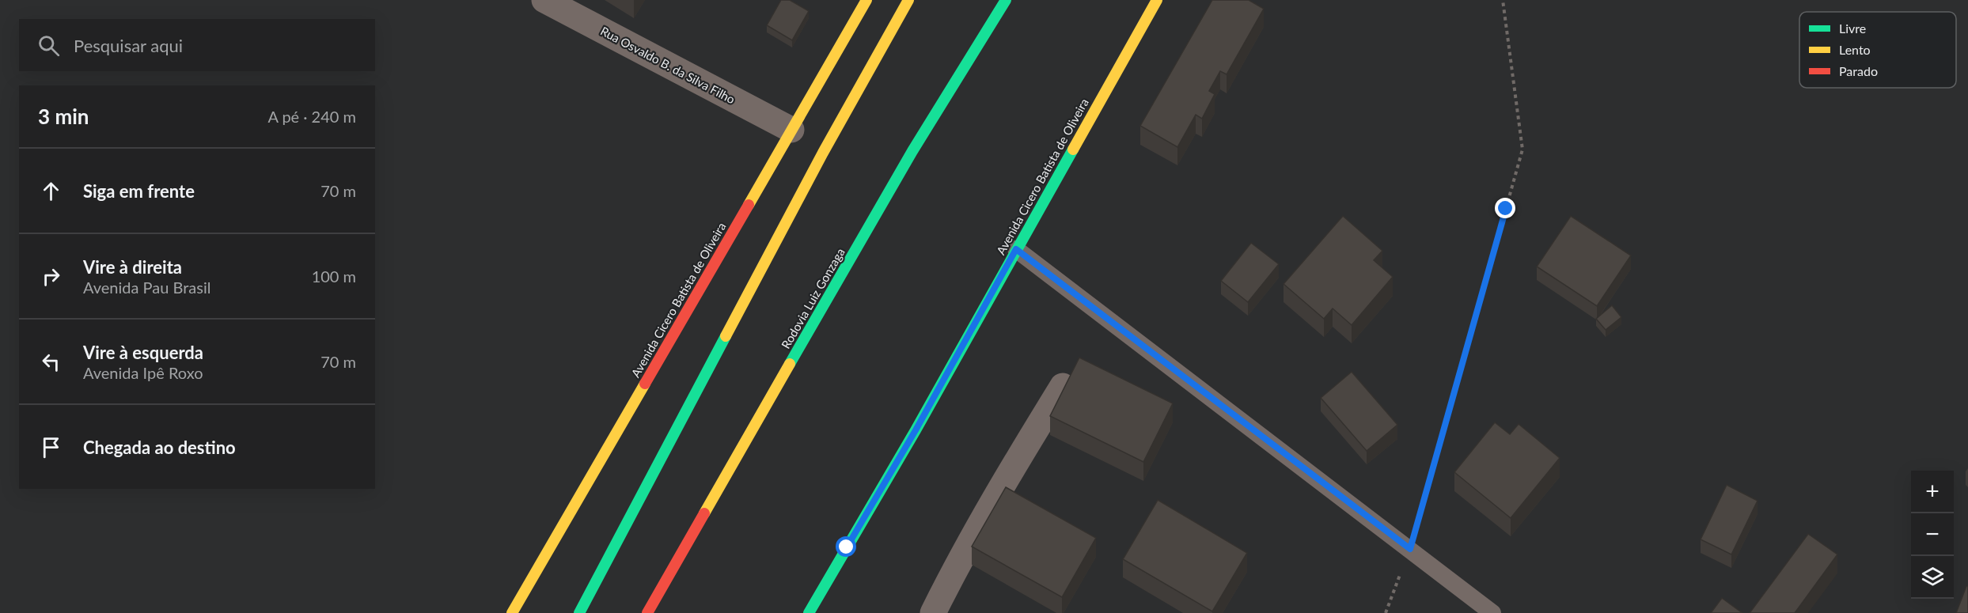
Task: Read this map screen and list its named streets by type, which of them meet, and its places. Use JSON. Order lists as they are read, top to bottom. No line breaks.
{"streets":{"main road":["Avenida Cicero Batista de Oliveira","Rodovia Luiz Gonzaga"],"street":["Rua Osvaldo B. da Silva Filho"]},"crossings":[["Rua Osvaldo B. da Silva Filho","Avenida Cicero Batista de Oliveira"]],"legend":["Livre","Lento","Parado"],"page":{"search":"Pesquisar aqui","heading":["3 min","A pé · 240 m"],"list":[["Siga em frente","70 m"],["Vire à direita","Avenida Pau Brasil","100 m"],["Vire à esquerda","Avenida Ipê Roxo","70 m"],"Chegada ao destino"],"map_buttons":["+","−"]}}
